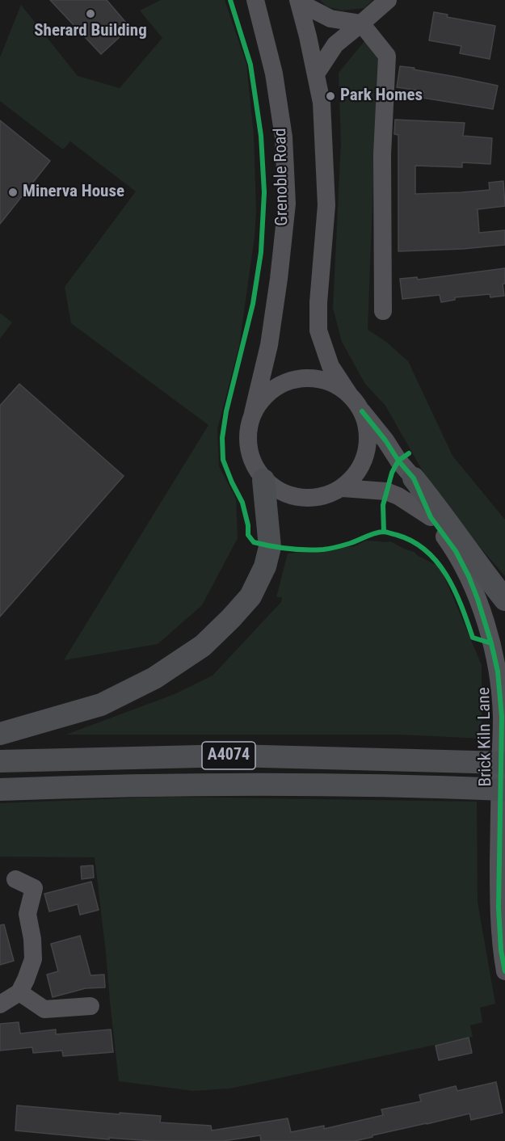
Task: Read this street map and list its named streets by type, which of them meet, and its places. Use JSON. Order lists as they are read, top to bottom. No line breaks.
{"streets":{"main road":["A4074"],"street":["Grenoble Road","Brick Kiln Lane"]},"crossings":[["Grenoble Road","Brick Kiln Lane"]],"places":["Sherard Building","Park Homes","Minerva House"]}
